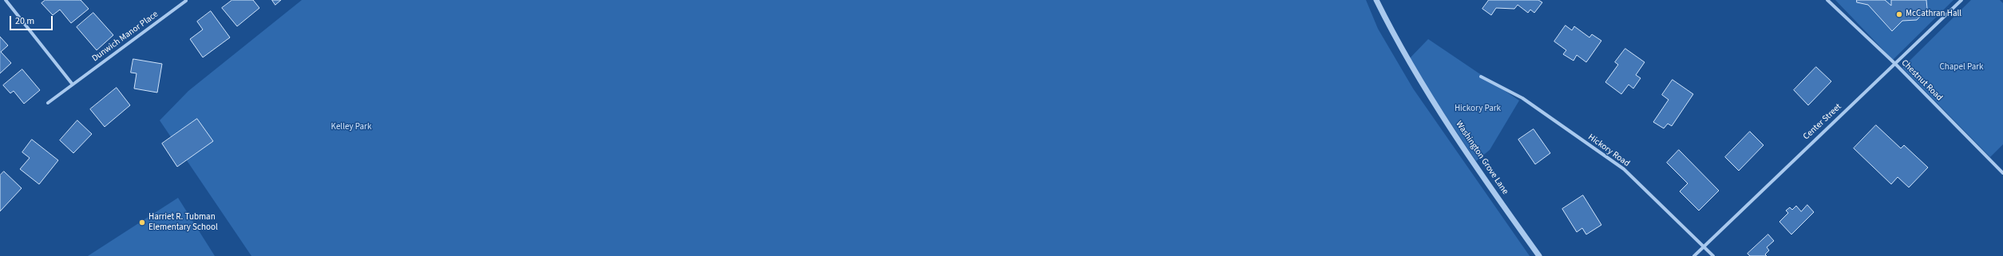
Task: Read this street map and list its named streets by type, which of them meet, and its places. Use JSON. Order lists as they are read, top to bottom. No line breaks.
{"streets":{"street":["Dunwich Manor Place","Chestnut Road","Center Street","Hickory Road","Washington Grove Lane"]},"crossings":[["Chestnut Road","Center Street"],["Center Street","Hickory Road"]],"parks":["Chapel Park","Hickory Park","Kelley Park"],"places":["McCathran Hall","Harriet R. Tubman Elementary School"],"scale_bar":"20 m"}
